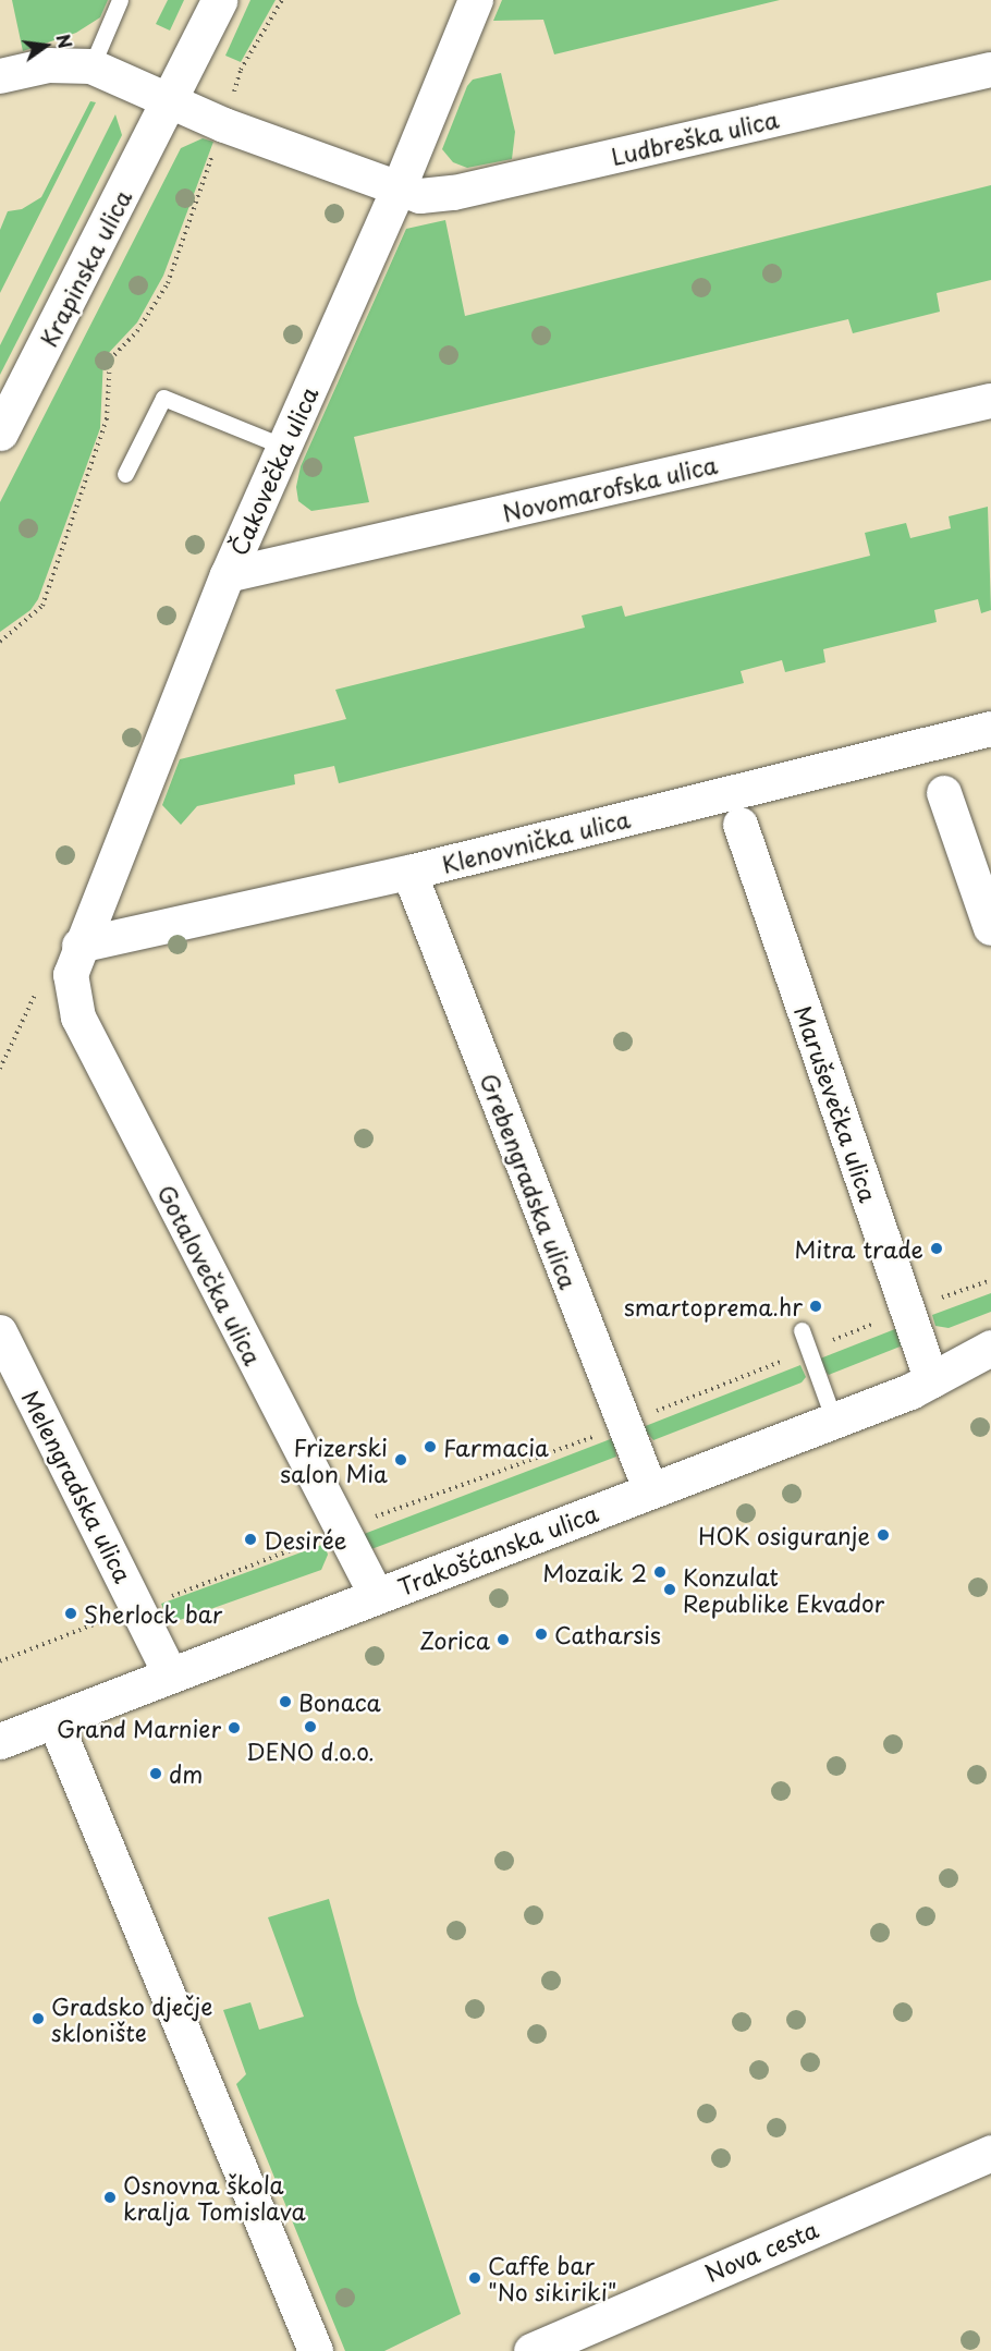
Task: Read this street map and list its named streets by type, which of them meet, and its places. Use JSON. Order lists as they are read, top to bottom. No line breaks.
{"streets":{"street":["Ludbreška ulica","Krapinska ulica","Čakovečka ulica","Novomarofska ulica","Klenovnička ulica","Maruševečka ulica","Grebengradska ulica","Gotalovečka ulica","Melengradska ulica","Trakošćanska ulica","Nova cesta"]},"crossings":[["Ludbreška ulica","Čakovečka ulica"],["Čakovečka ulica","Novomarofska ulica"],["Čakovečka ulica","Klenovnička ulica"],["Čakovečka ulica","Gotalovečka ulica"],["Klenovnička ulica","Grebengradska ulica"],["Klenovnička ulica","Gotalovečka ulica"],["Maruševečka ulica","Trakošćanska ulica"],["Grebengradska ulica","Trakošćanska ulica"],["Gotalovečka ulica","Trakošćanska ulica"],["Melengradska ulica","Trakošćanska ulica"]],"places":["Mitra trade","smartoprema.hr","Farmacia","Frizerski salon Mia","HOK osiguranje","Desirée","Mozaik 2","Konzulat Republike Ekvador","Sherlock bar","Catharsis","Zorica","Bonaca","DENO d.o.o.","Grand Marnier","dm","Gradsko dječje sklonište","Osnovna škola kralja Tomislava","Caffe bar \"No sikiriki\""],"north":"right"}
